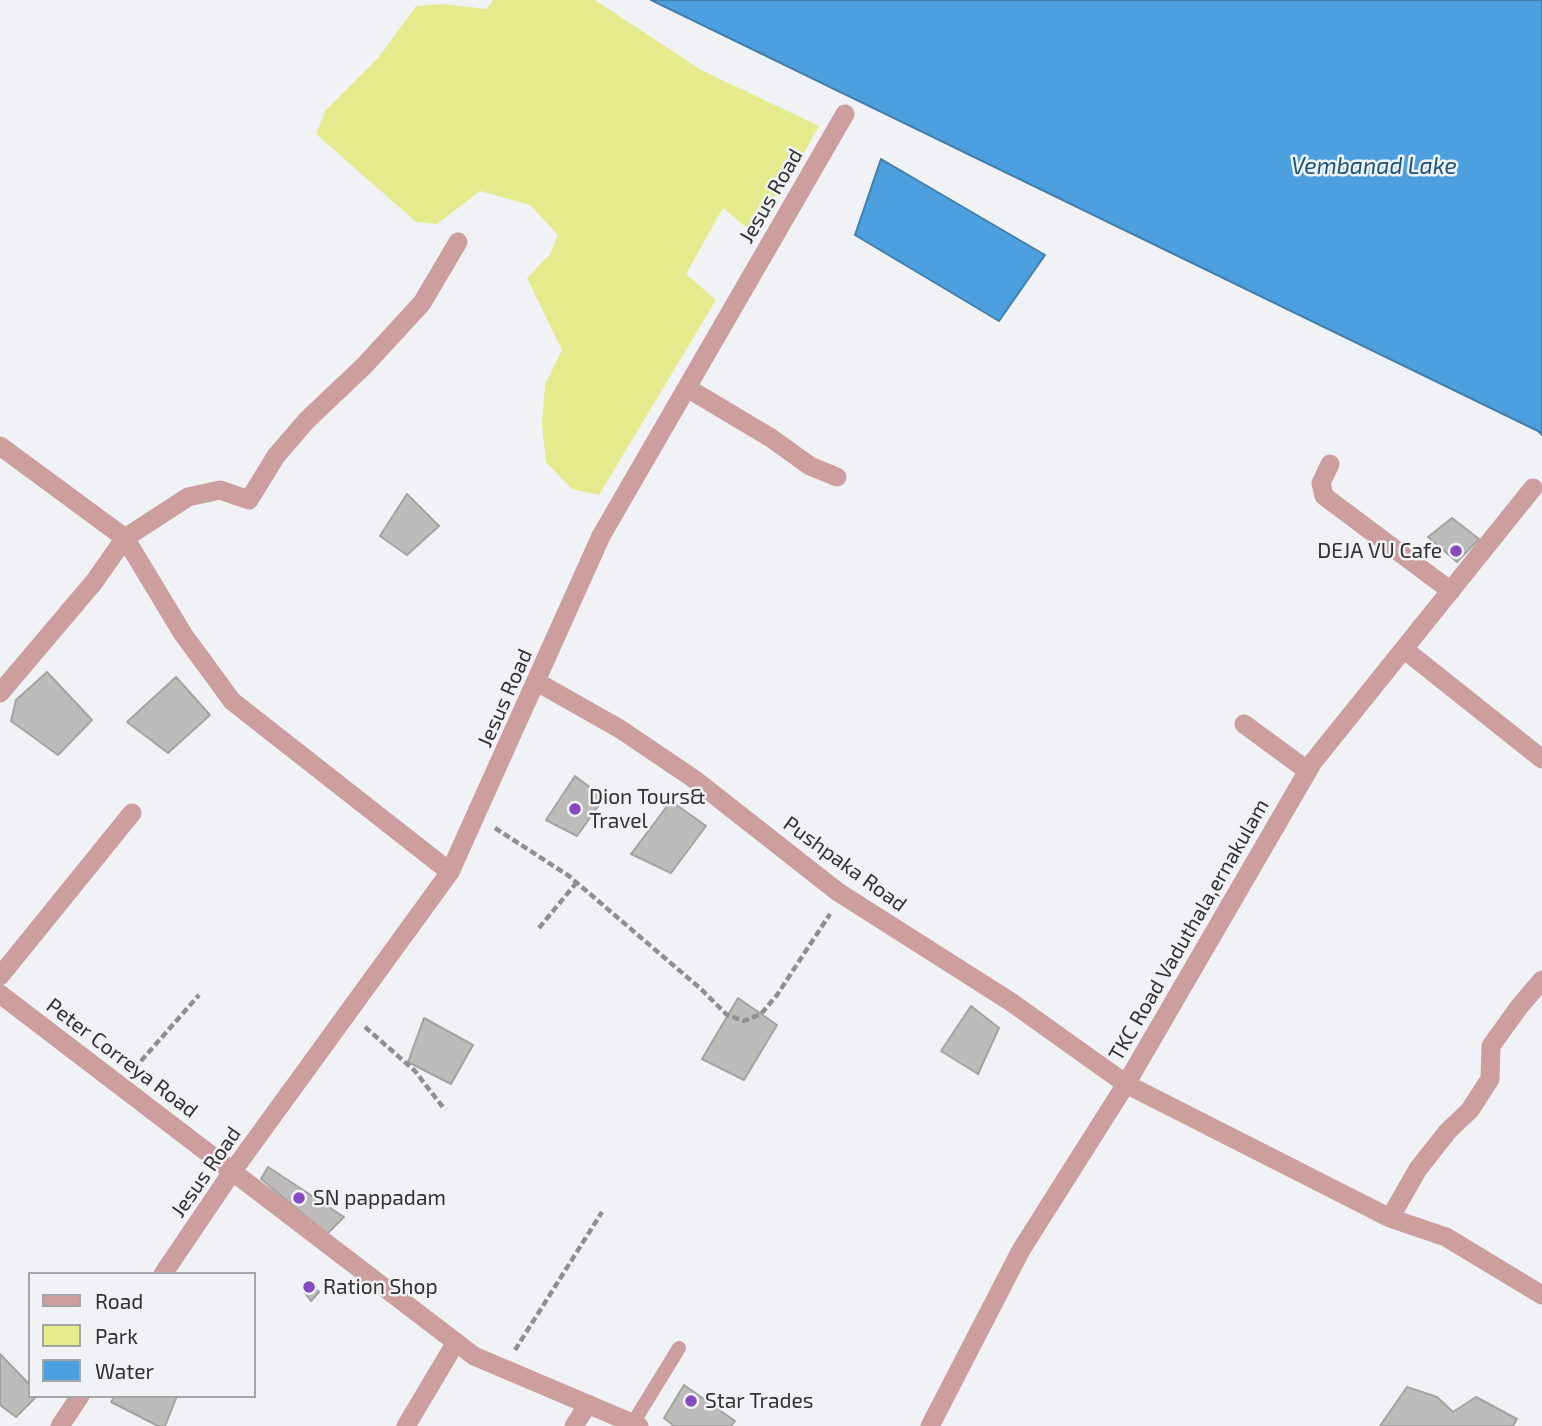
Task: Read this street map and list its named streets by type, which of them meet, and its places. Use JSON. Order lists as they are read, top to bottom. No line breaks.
{"streets":{"street":["Jesus Road","Pushpaka Road","TKC Road Vaduthala,ernakulam","Peter Correya Road"]},"crossings":[["Jesus Road","Pushpaka Road"],["Jesus Road","Peter Correya Road"],["Pushpaka Road","TKC Road Vaduthala,ernakulam"]],"water":["Vembanad Lake"],"places":["DEJA VU Cafe","Dion Tours& Travel","SN pappadam","Ration Shop","Star Trades"],"legend":["Road","Park","Water"]}
